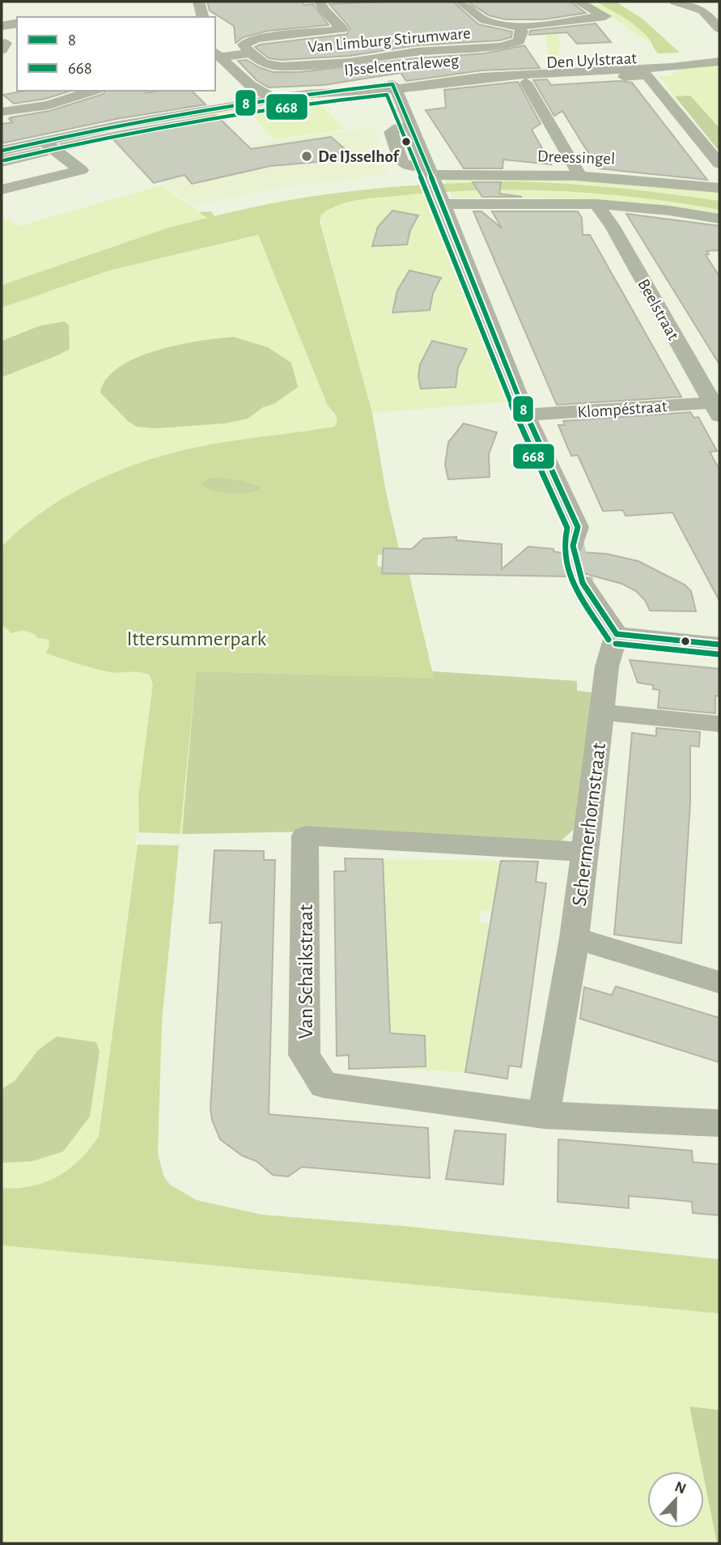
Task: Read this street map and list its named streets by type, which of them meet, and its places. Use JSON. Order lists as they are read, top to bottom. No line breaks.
{"streets":{"street":["Van Limburg Stirumware","Den Uylstraat","IJsselcentraleweg","Dreessingel","Beelstraat","Klompéstraat","Schermerhornstraat","Van Schaikstraat"]},"crossings":[["Den Uylstraat","Dreessingel"],["Beelstraat","Klompéstraat"],["Schermerhornstraat","Van Schaikstraat"]],"parks":["Ittersummerpark"],"places":["De IJsselhof"],"lines":["transit line 8","transit line 668"],"legend":["8","668"],"north":"top"}
